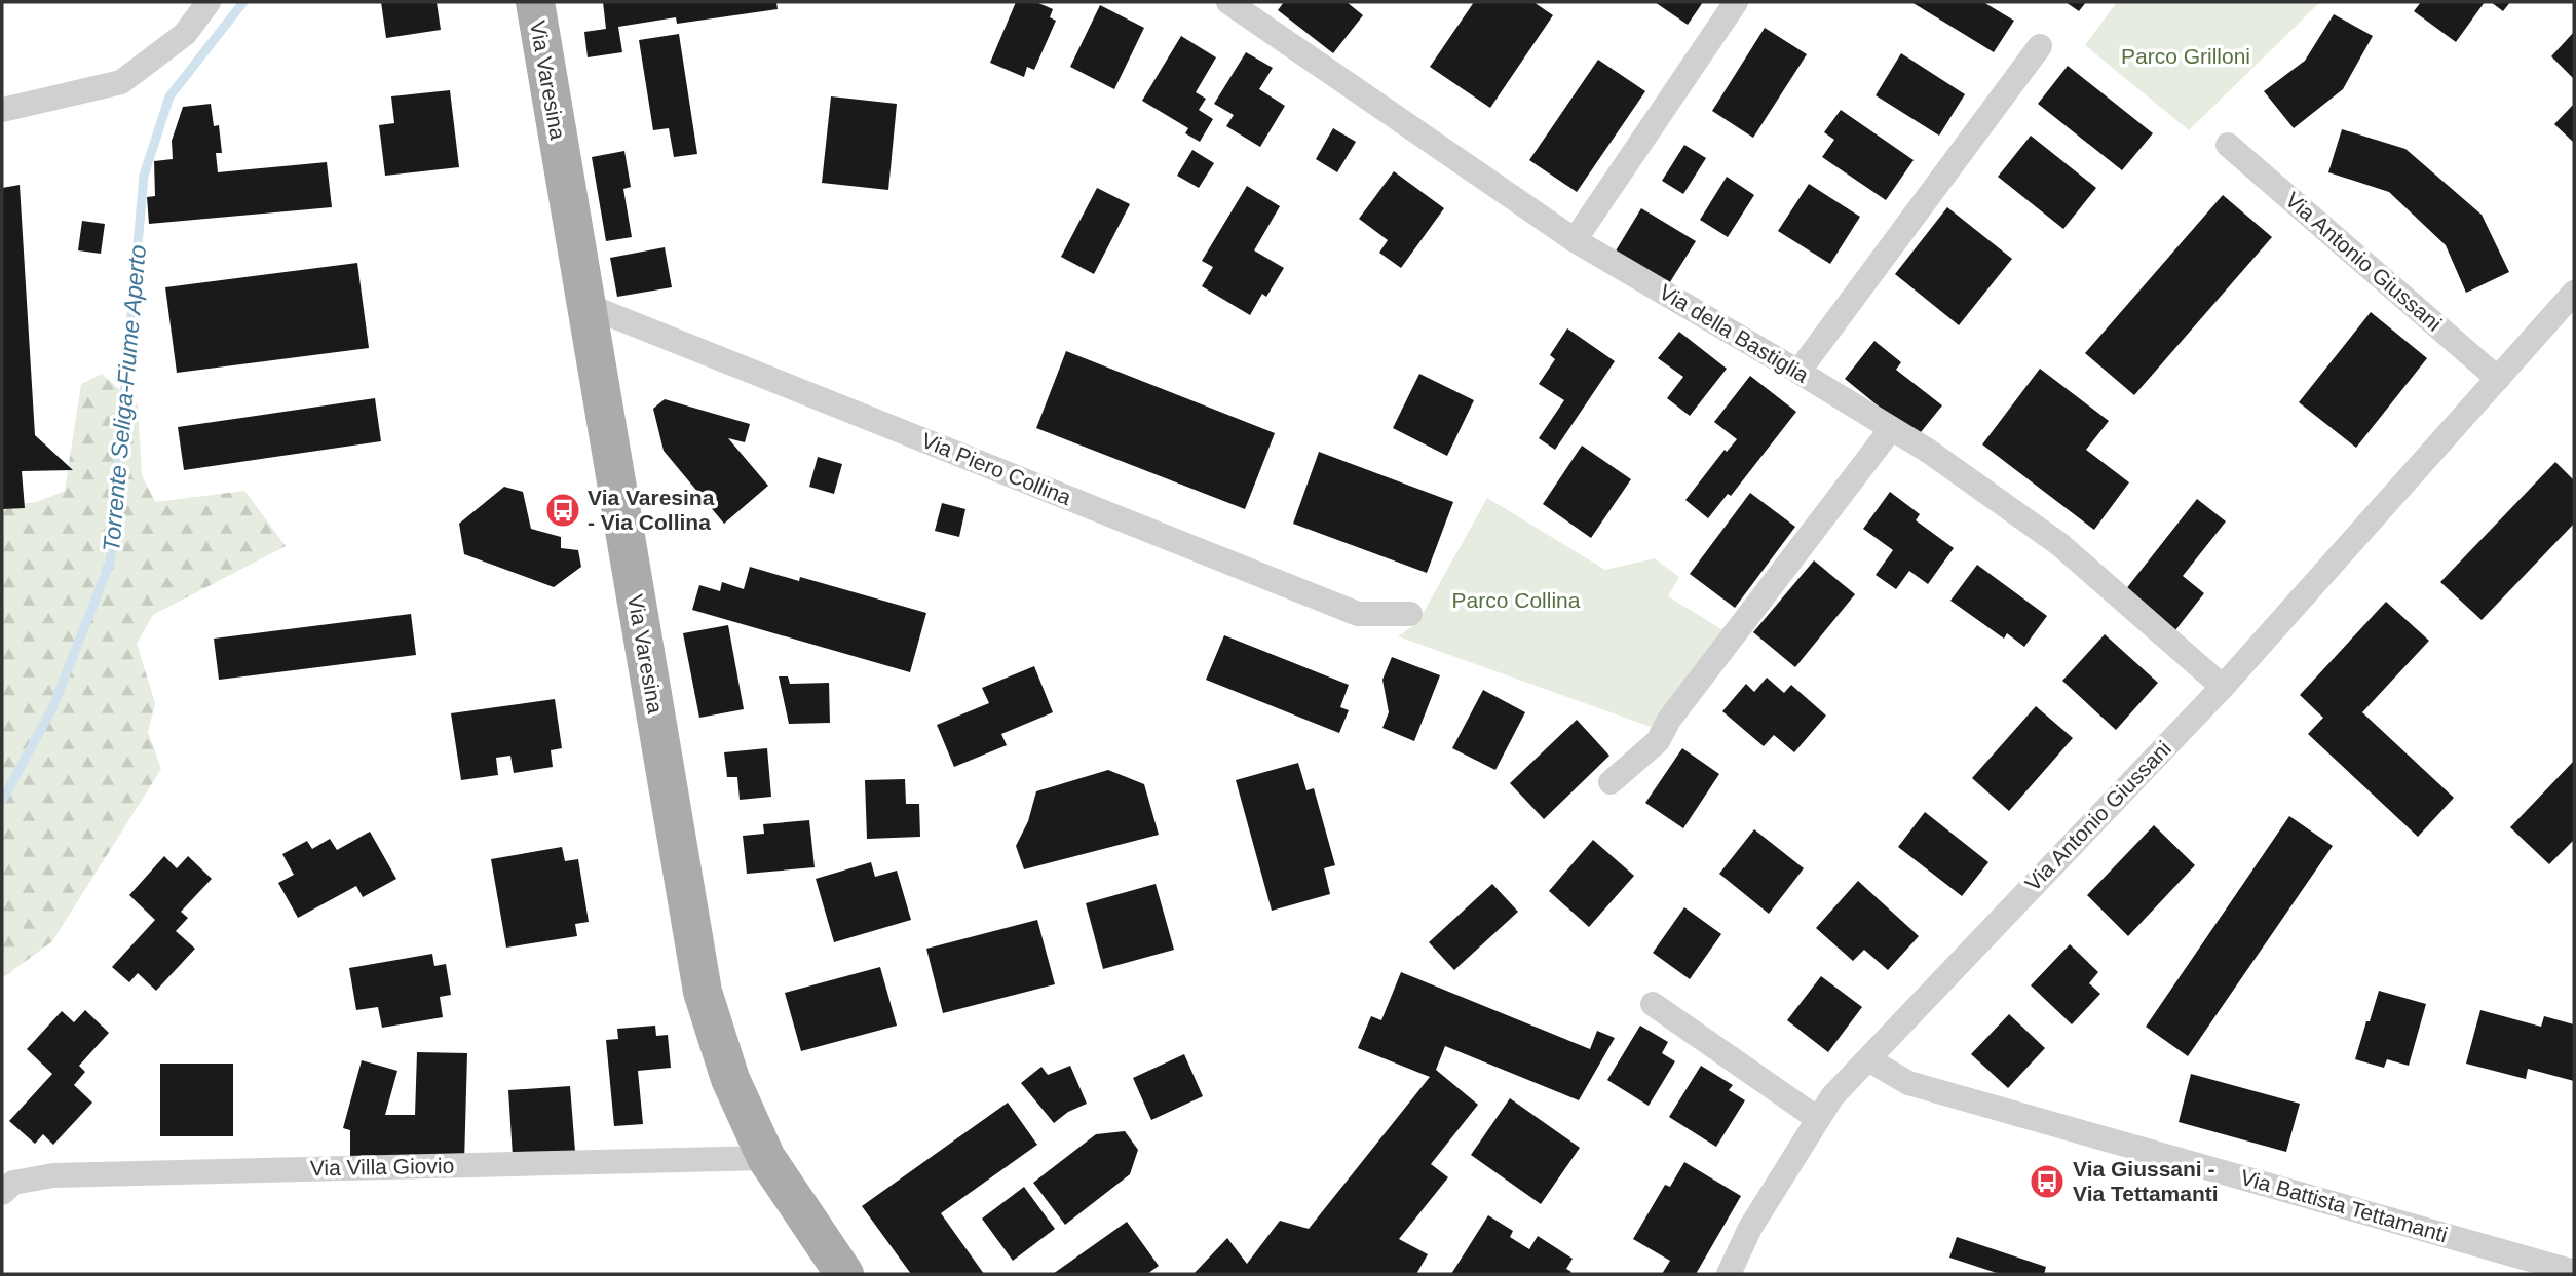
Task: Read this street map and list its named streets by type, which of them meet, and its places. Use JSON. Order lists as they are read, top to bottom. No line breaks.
{"streets":{"main road":["Via Varesina"],"street":["Via Antonio Giussani","Via della Bastiglia","Via Piero Collina","Via Villa Giovio","Via Battista Tettamanti"]},"crossings":[["Via Varesina","Via Piero Collina"],["Via Varesina","Via Villa Giovio"],["Via Antonio Giussani","Via della Bastiglia"],["Via Antonio Giussani","Via Battista Tettamanti"]],"water":["Torrente Seliga-Fiume Aperto"],"parks":["Parco Grilloni","Parco Collina"],"places":{"bus stop":["Via Varesina - Via Collina","Via Giussani - Via Tettamanti"]}}
